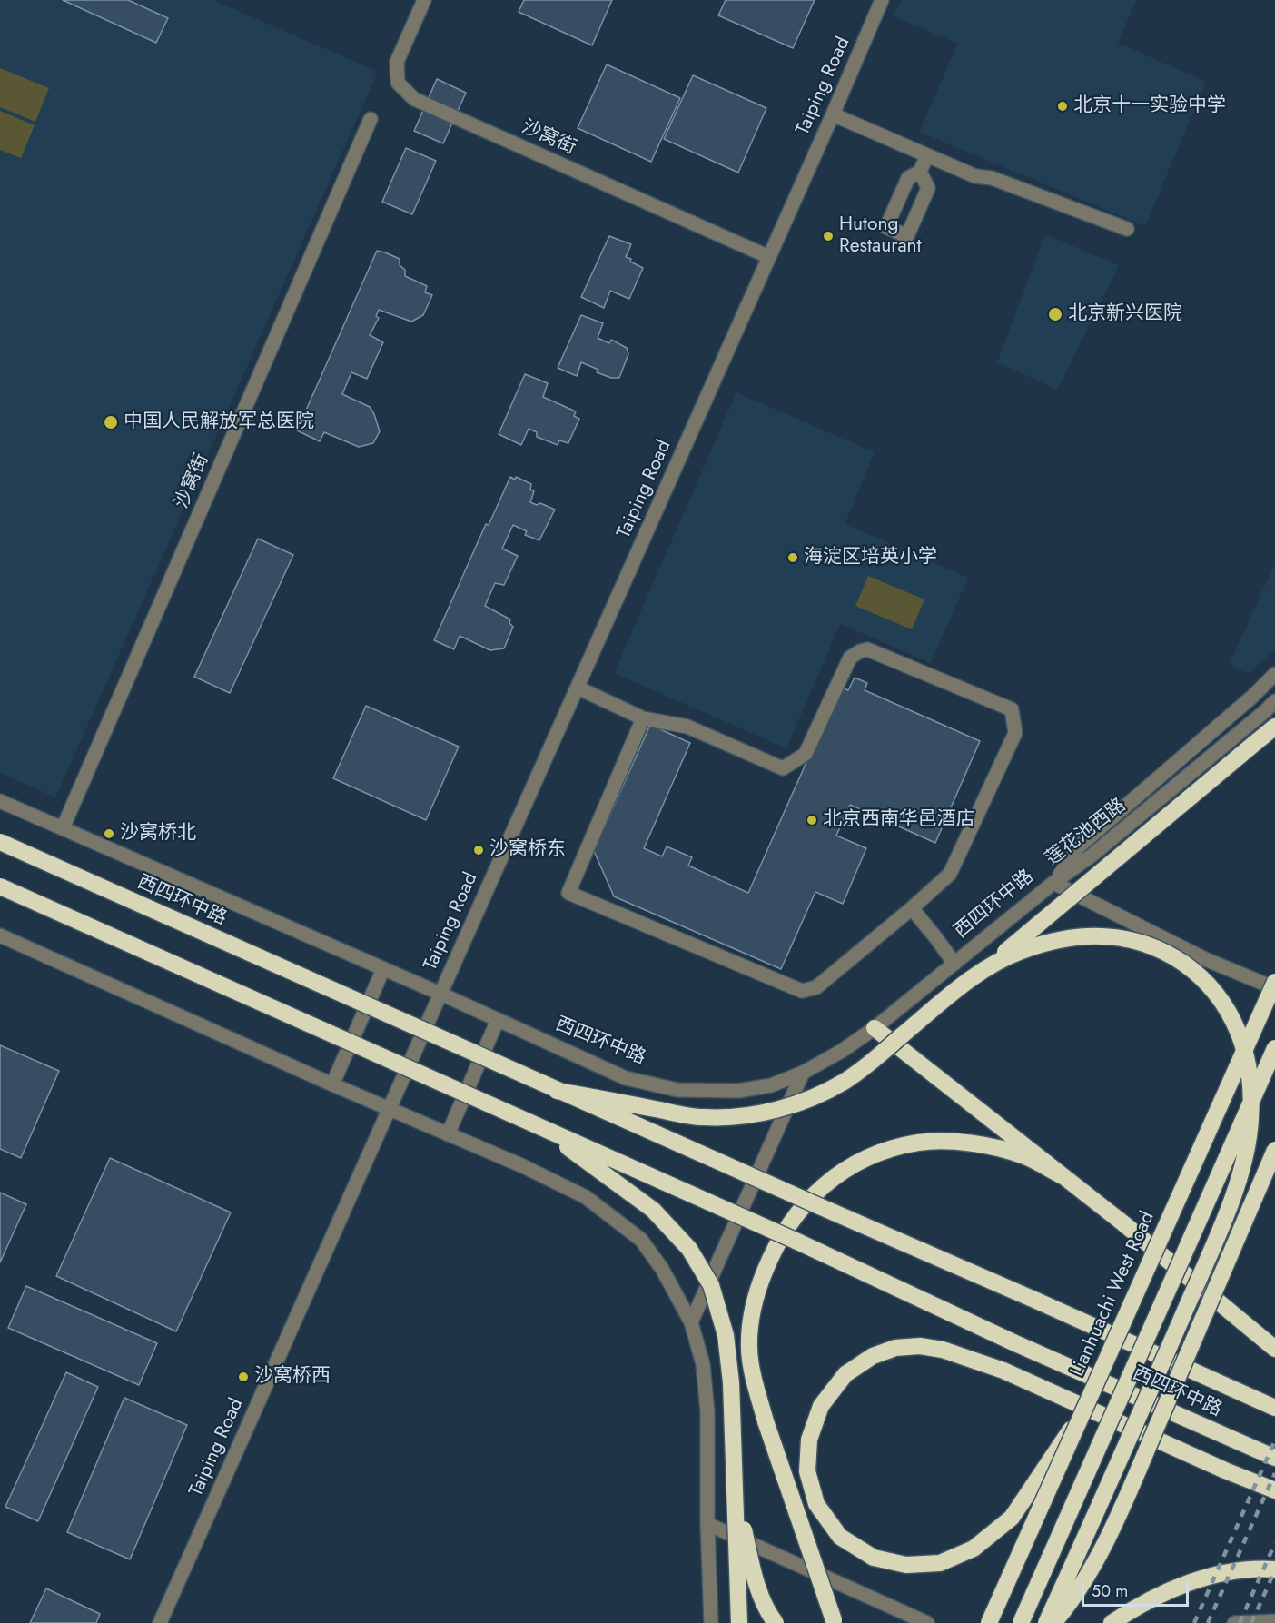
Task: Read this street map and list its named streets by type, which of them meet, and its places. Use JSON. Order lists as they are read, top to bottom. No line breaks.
{"streets":{"highway":["西四环中路","Lianhuachi West Road"],"street":["Taiping Road","沙窝街","莲花池西路"]},"crossings":[["Taiping Road","沙窝街"],["Taiping Road","西四环中路"],["沙窝街","西四环中路"],["莲花池西路","西四环中路"]],"places":["北京十一实验中学","Hutong Restaurant","北京新兴医院","中国人民解放军总医院","海淀区培英小学","北京西南华邑酒店","沙窝桥北","沙窝桥东","沙窝桥西"],"scale_bar":"50 m"}
